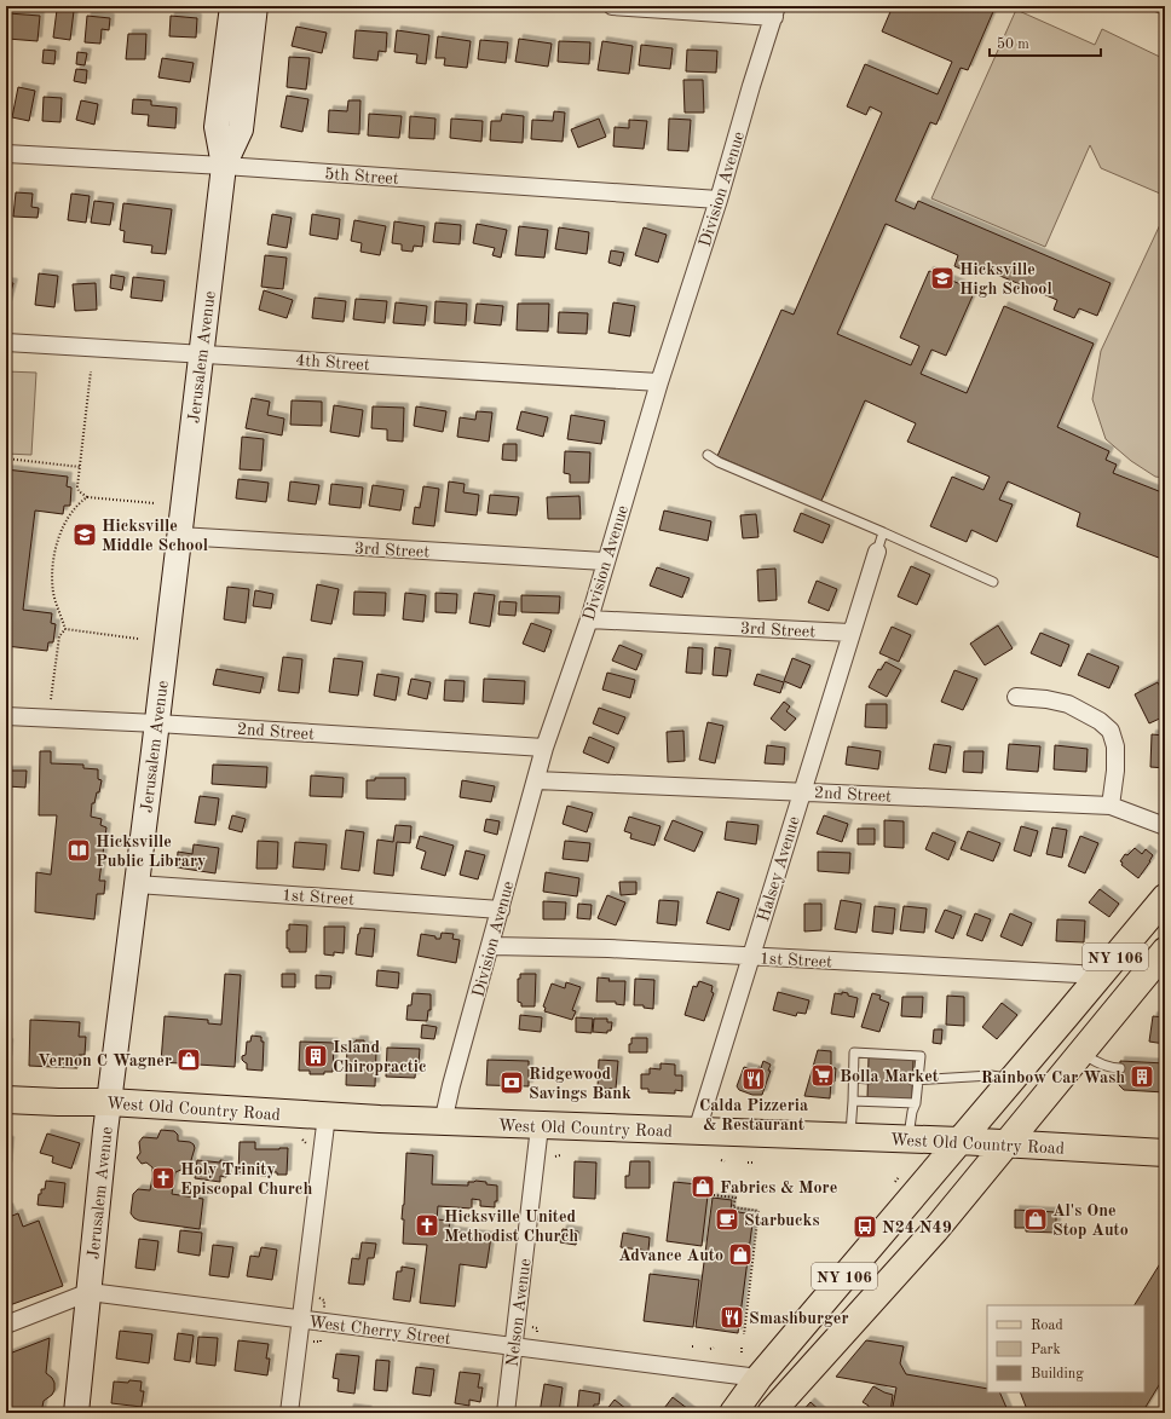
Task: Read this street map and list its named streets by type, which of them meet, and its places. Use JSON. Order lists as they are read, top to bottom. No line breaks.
{"streets":{"main road":["Jerusalem Avenue","NY 106","West Old Country Road"],"street":["5th Street","Division Avenue","4th Street","3rd Street","2nd Street","Halsey Avenue","1st Street","Nelson Avenue","West Cherry Street"]},"crossings":[["5th Street","Division Avenue"],["5th Street","Jerusalem Avenue"],["Division Avenue","4th Street"],["Division Avenue","3rd Street"],["Division Avenue","2nd Street"],["Division Avenue","1st Street"],["Division Avenue","West Old Country Road"],["Jerusalem Avenue","4th Street"],["Jerusalem Avenue","3rd Street"],["Jerusalem Avenue","2nd Street"],["Jerusalem Avenue","1st Street"],["Jerusalem Avenue","West Old Country Road"],["Jerusalem Avenue","West Cherry Street"],["3rd Street","Halsey Avenue"],["2nd Street","Halsey Avenue"],["Halsey Avenue","1st Street"],["Halsey Avenue","West Old Country Road"],["1st Street","NY 106"],["NY 106","West Old Country Road"],["NY 106","West Cherry Street"],["West Old Country Road","Nelson Avenue"],["Nelson Avenue","West Cherry Street"]],"places":{"school or university":["Hicksville High School","Hicksville Middle School"],"library":["Hicksville Public Library"],"building":["Island Chiropractic","Rainbow Car Wash"],"shop":["Vernon C Wagner","Fabrics & More","Al's One Stop Auto","Advance Auto"],"supermarket":["Bolla Market"],"restaurant":["Calda Pizzeria & Restaurant","Smashburger"],"bank":["Ridgewood Savings Bank"],"church":["Holy Trinity Episcopal Church","Hicksville United Methodist Church"],"cafe":["Starbucks"],"bus stop":["N24 N49"]},"legend":["Road","Park","Building"],"scale_bar":"50 m"}
